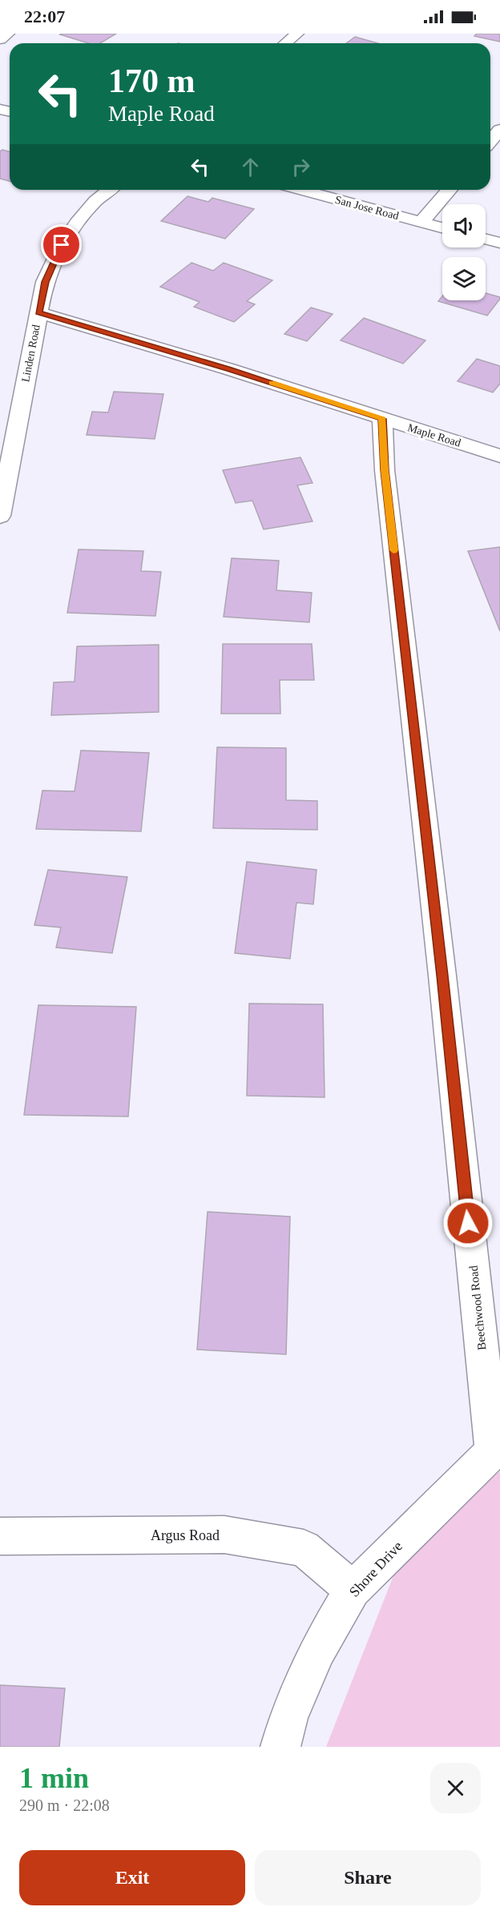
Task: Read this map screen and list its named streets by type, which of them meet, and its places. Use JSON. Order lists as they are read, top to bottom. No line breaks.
{"streets":{"street":["San Jose Road","Linden Road","Maple Road","Beechwood Road","Argus Road","Shore Drive"]},"crossings":[["Linden Road","Maple Road"],["Maple Road","Beechwood Road"],["Beechwood Road","Shore Drive"],["Argus Road","Shore Drive"]],"page":{"status":"22:07","turn":["170 m","Maple Road"],"heading":["1 min","290 m · 22:08"],"buttons":["Exit","Share"]}}
